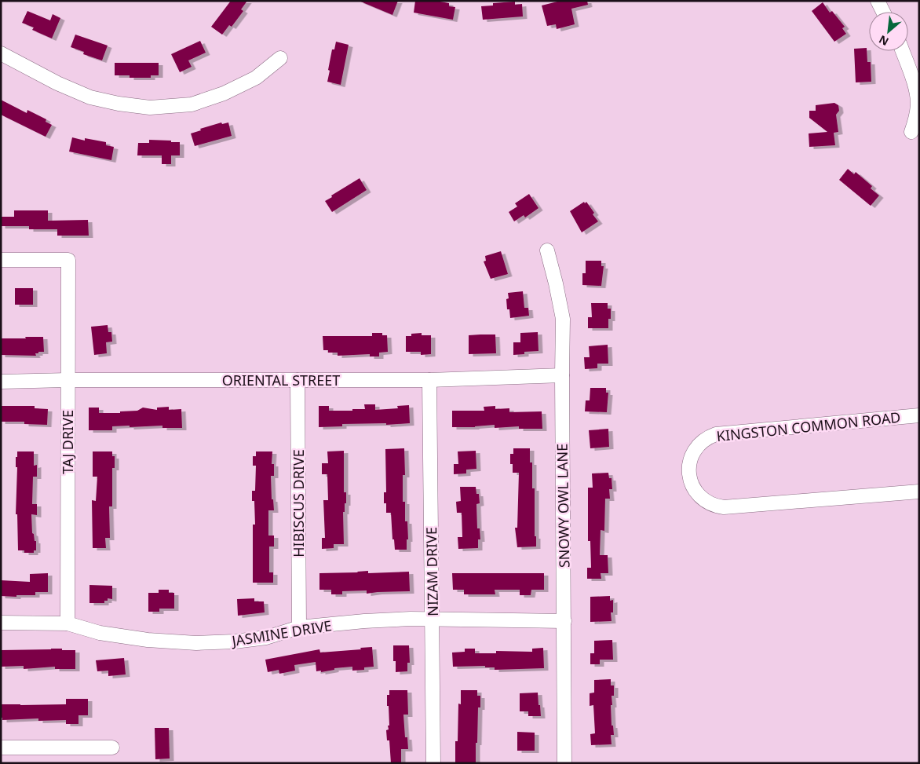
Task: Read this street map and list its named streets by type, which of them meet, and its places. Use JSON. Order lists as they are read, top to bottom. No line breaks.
{"streets":{"street":["ORIENTAL STREET","KINGSTON COMMON ROAD","TAJ DRIVE","HIBISCUS DRIVE","SNOWY OWL LANE","NIZAM DRIVE","JASMINE DRIVE"]},"crossings":[["ORIENTAL STREET","TAJ DRIVE"],["ORIENTAL STREET","HIBISCUS DRIVE"],["ORIENTAL STREET","SNOWY OWL LANE"],["ORIENTAL STREET","NIZAM DRIVE"],["TAJ DRIVE","JASMINE DRIVE"],["HIBISCUS DRIVE","JASMINE DRIVE"],["SNOWY OWL LANE","JASMINE DRIVE"],["NIZAM DRIVE","JASMINE DRIVE"]],"north":"bottom left"}
